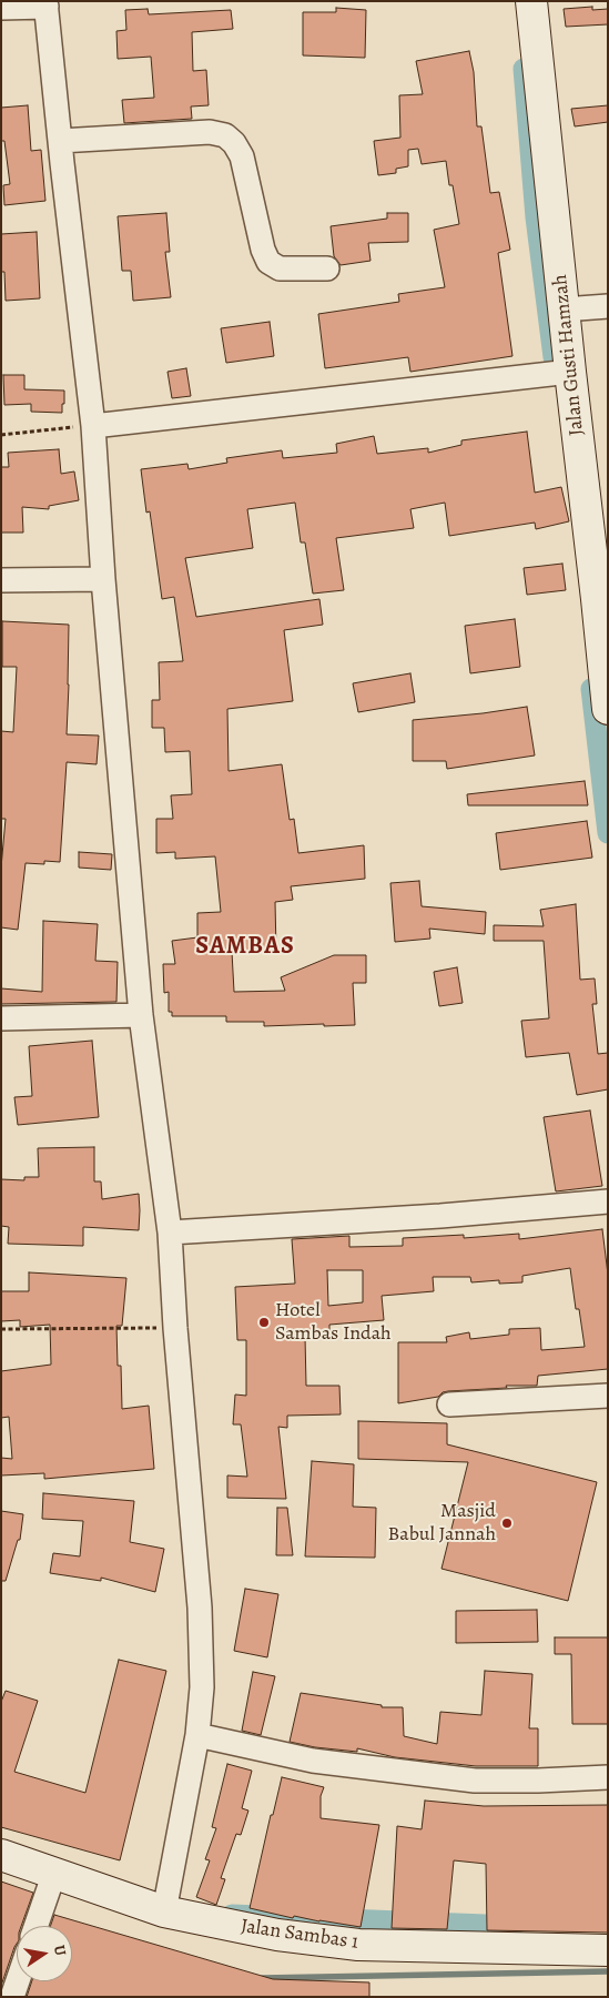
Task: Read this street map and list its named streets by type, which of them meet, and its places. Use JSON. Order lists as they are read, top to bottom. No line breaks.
{"streets":{"street":["Jalan Gusti Hamzah","Jalan Sambas 1"]},"districts":["SAMBAS"],"places":["Hotel Sambas Indah","Masjid Babul Jannah"],"north":"right"}
